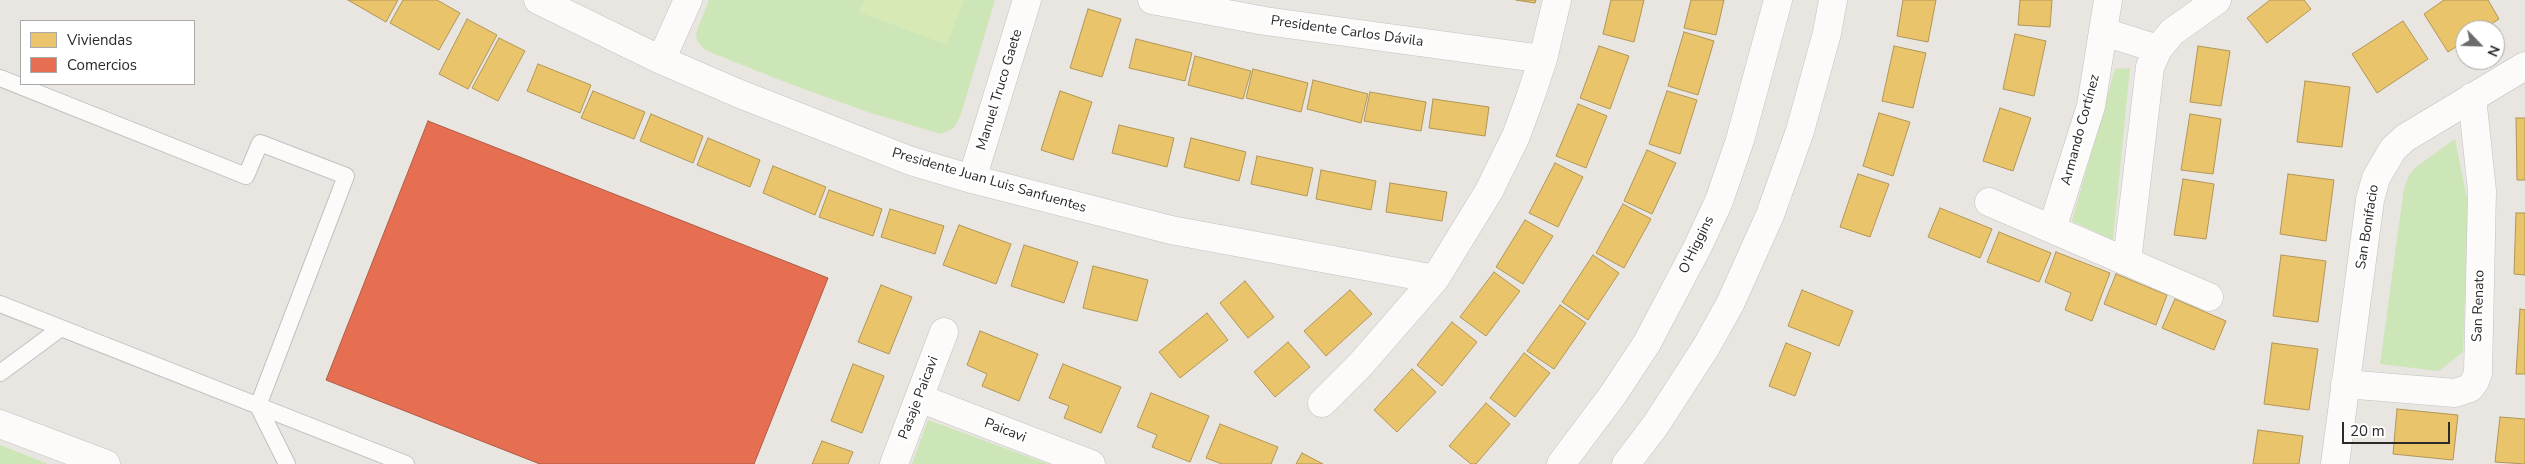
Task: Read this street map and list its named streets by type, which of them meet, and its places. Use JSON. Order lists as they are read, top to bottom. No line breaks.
{"streets":{"street":["Presidente Carlos Dávila","Manuel Truco Gaete","Armando Cortínez","Presidente Juan Luis Sanfuentes","San Bonifacio","O'Higgins","San Renato","Pasaje Paicavi","Paicavi"]},"crossings":[["Manuel Truco Gaete","Presidente Juan Luis Sanfuentes"],["San Bonifacio","San Renato"],["Pasaje Paicavi","Paicavi"]],"legend":["Viviendas","Comercios"],"scale_bar":"20 m","north":"bottom right"}
